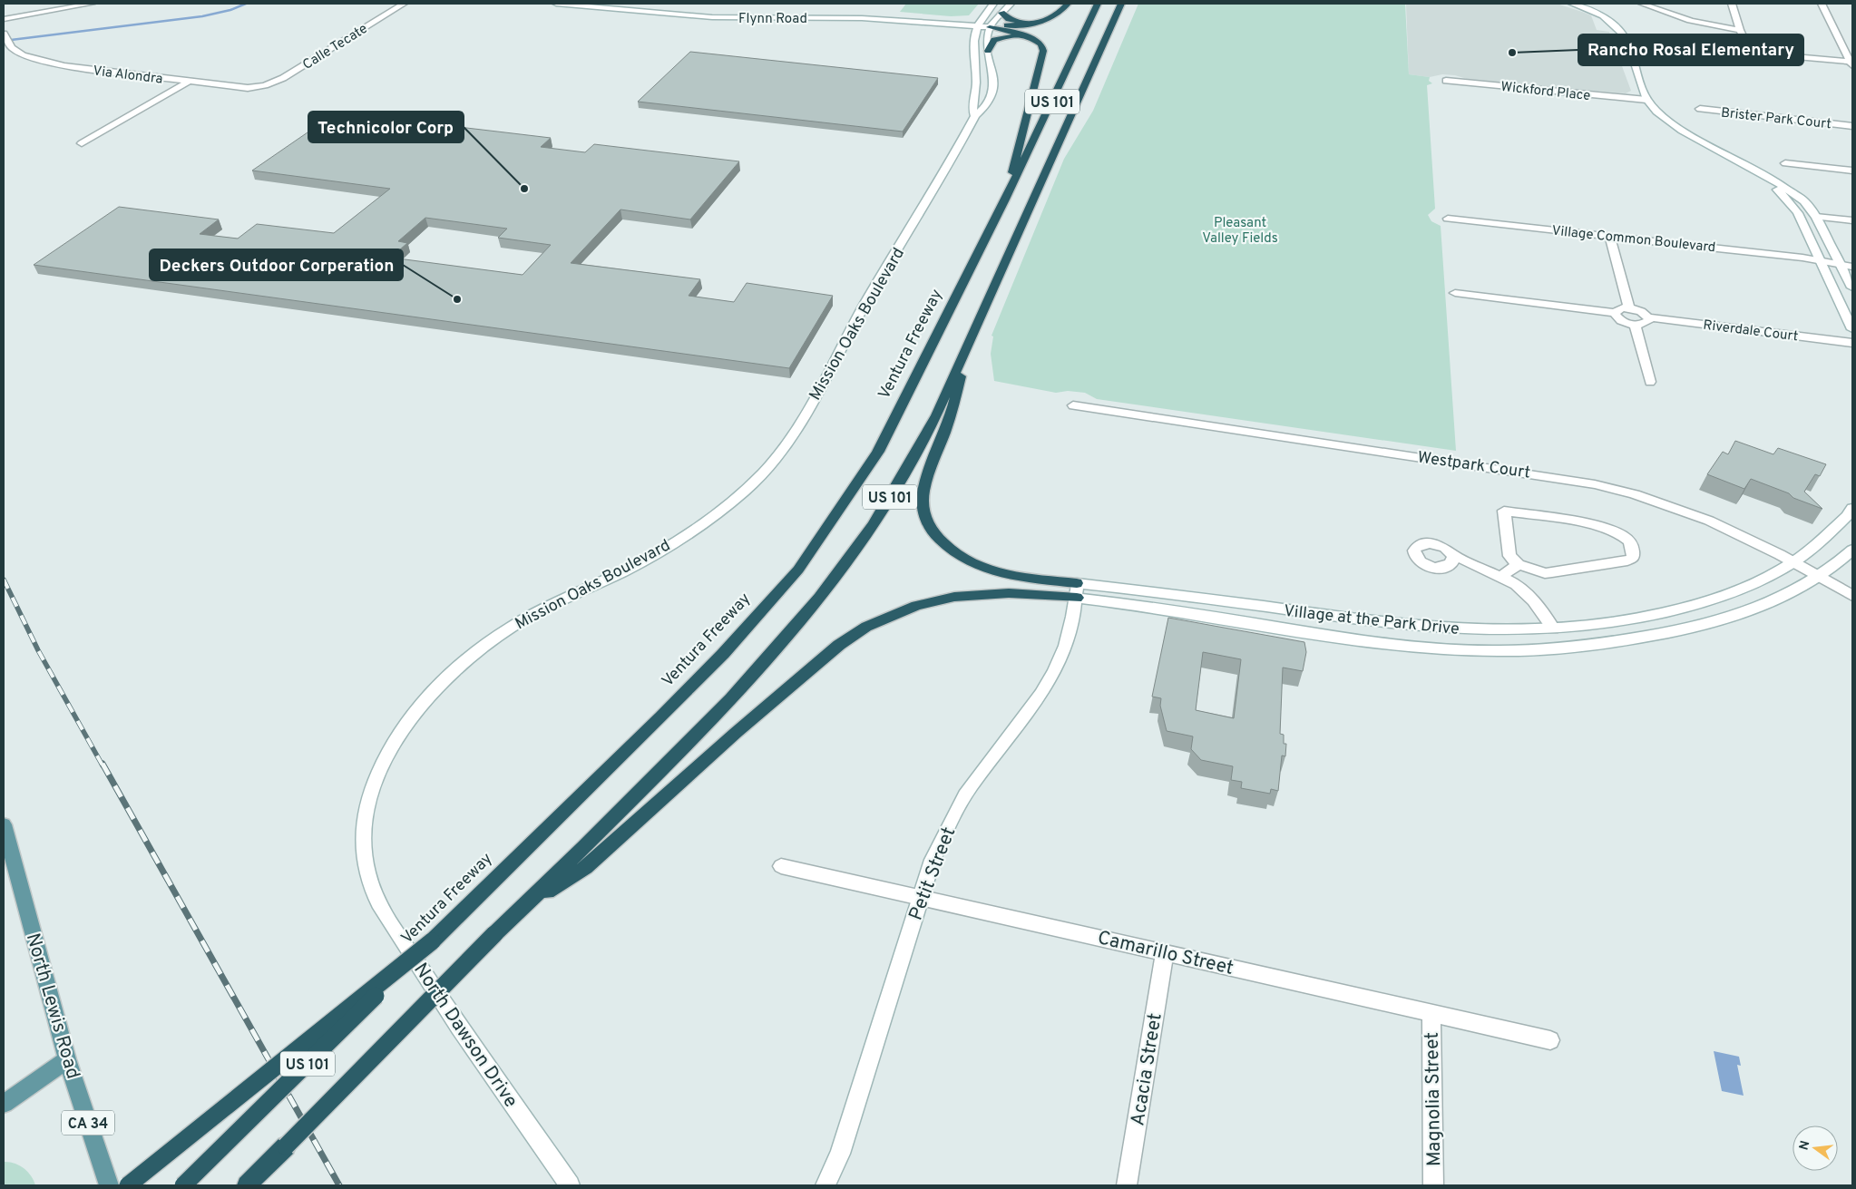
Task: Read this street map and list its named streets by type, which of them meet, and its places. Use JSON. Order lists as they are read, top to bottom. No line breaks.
{"streets":{"highway":["US 101","Ventura Freeway"],"main road":["North Lewis Road","CA 34"],"street":["Flynn Road","Calle Tecate","Via Alondra","Wickford Place","Brister Park Court","Village Common Boulevard","Mission Oaks Boulevard","Riverdale Court","Westpark Court","Village at the Park Drive","Petit Street","Camarillo Street","North Dawson Drive","Acacia Street","Magnolia Street"]},"crossings":[["Flynn Road","Mission Oaks Boulevard"],["Calle Tecate","Via Alondra"],["Mission Oaks Boulevard","North Dawson Drive"],["Westpark Court","Village at the Park Drive"],["Village at the Park Drive","Petit Street"],["Petit Street","Camarillo Street"],["Camarillo Street","Acacia Street"],["Camarillo Street","Magnolia Street"]],"parks":["Pleasant Valley Fields"],"places":["Rancho Rosal Elementary","Technicolor Corp","Deckers Outdoor Corperation"],"north":"left"}
